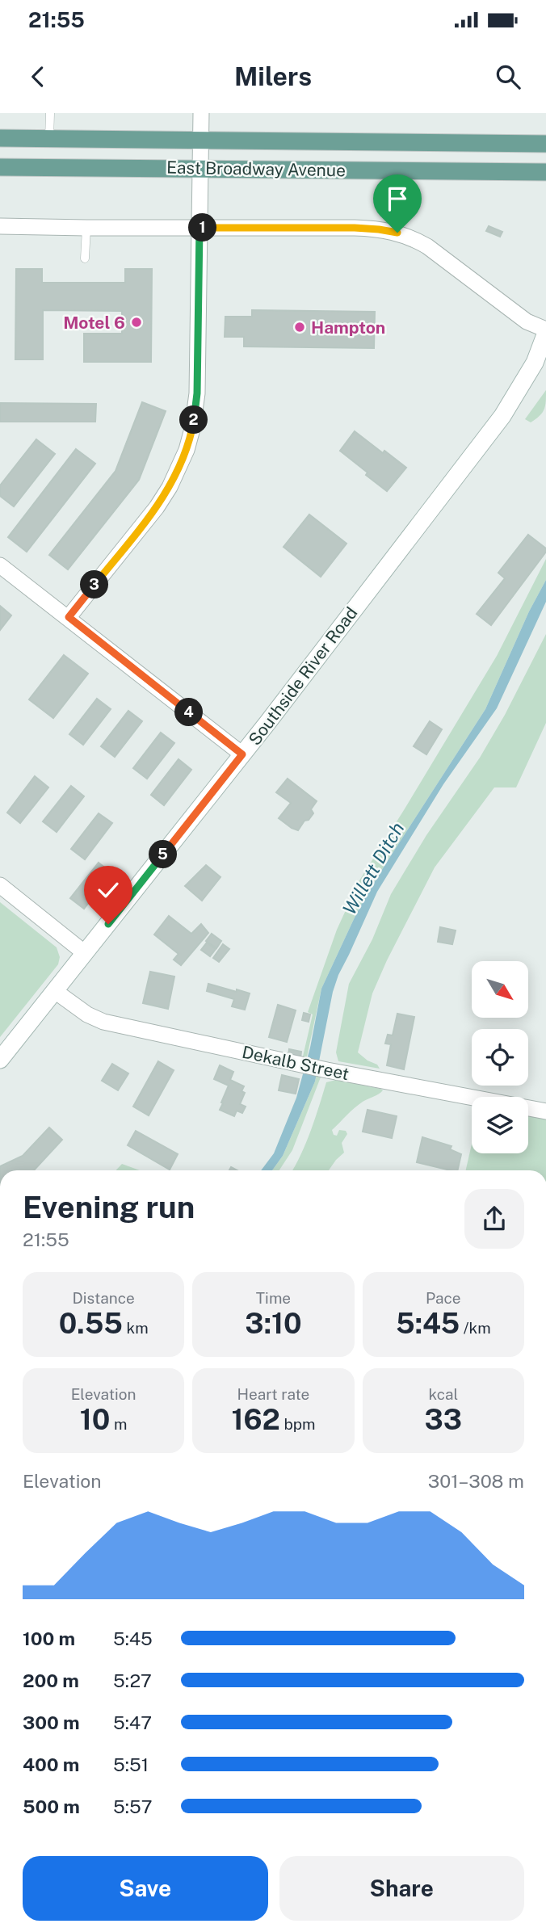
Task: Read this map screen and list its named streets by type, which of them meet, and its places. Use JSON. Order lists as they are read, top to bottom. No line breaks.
{"streets":{"main road":["East Broadway Avenue","Southside River Road"],"street":["Dekalb Street"]},"crossings":[["Southside River Road","Dekalb Street"]],"water":["Willett Ditch"],"places":["Motel 6","Hampton"],"north":"bottom right","page":{"status":"21:55","header":"Milers","pins":["1","2","3","4","5"],"heading":["Evening run","21:55"],"stats":[["Distance","0.55 km"],["Time","3:10"],["Pace","5:45 /km"],["Elevation","10 m"],["Heart rate","162 bpm"],["kcal","33"]],"chart":["Elevation","301–308 m"],"list":[{"name":"100 m","note":"5:45"},{"name":"200 m","note":"5:27"},{"name":"300 m","note":"5:47"},{"name":"400 m","note":"5:51"},{"name":"500 m","note":"5:57"}],"buttons":["Save","Share"]}}
